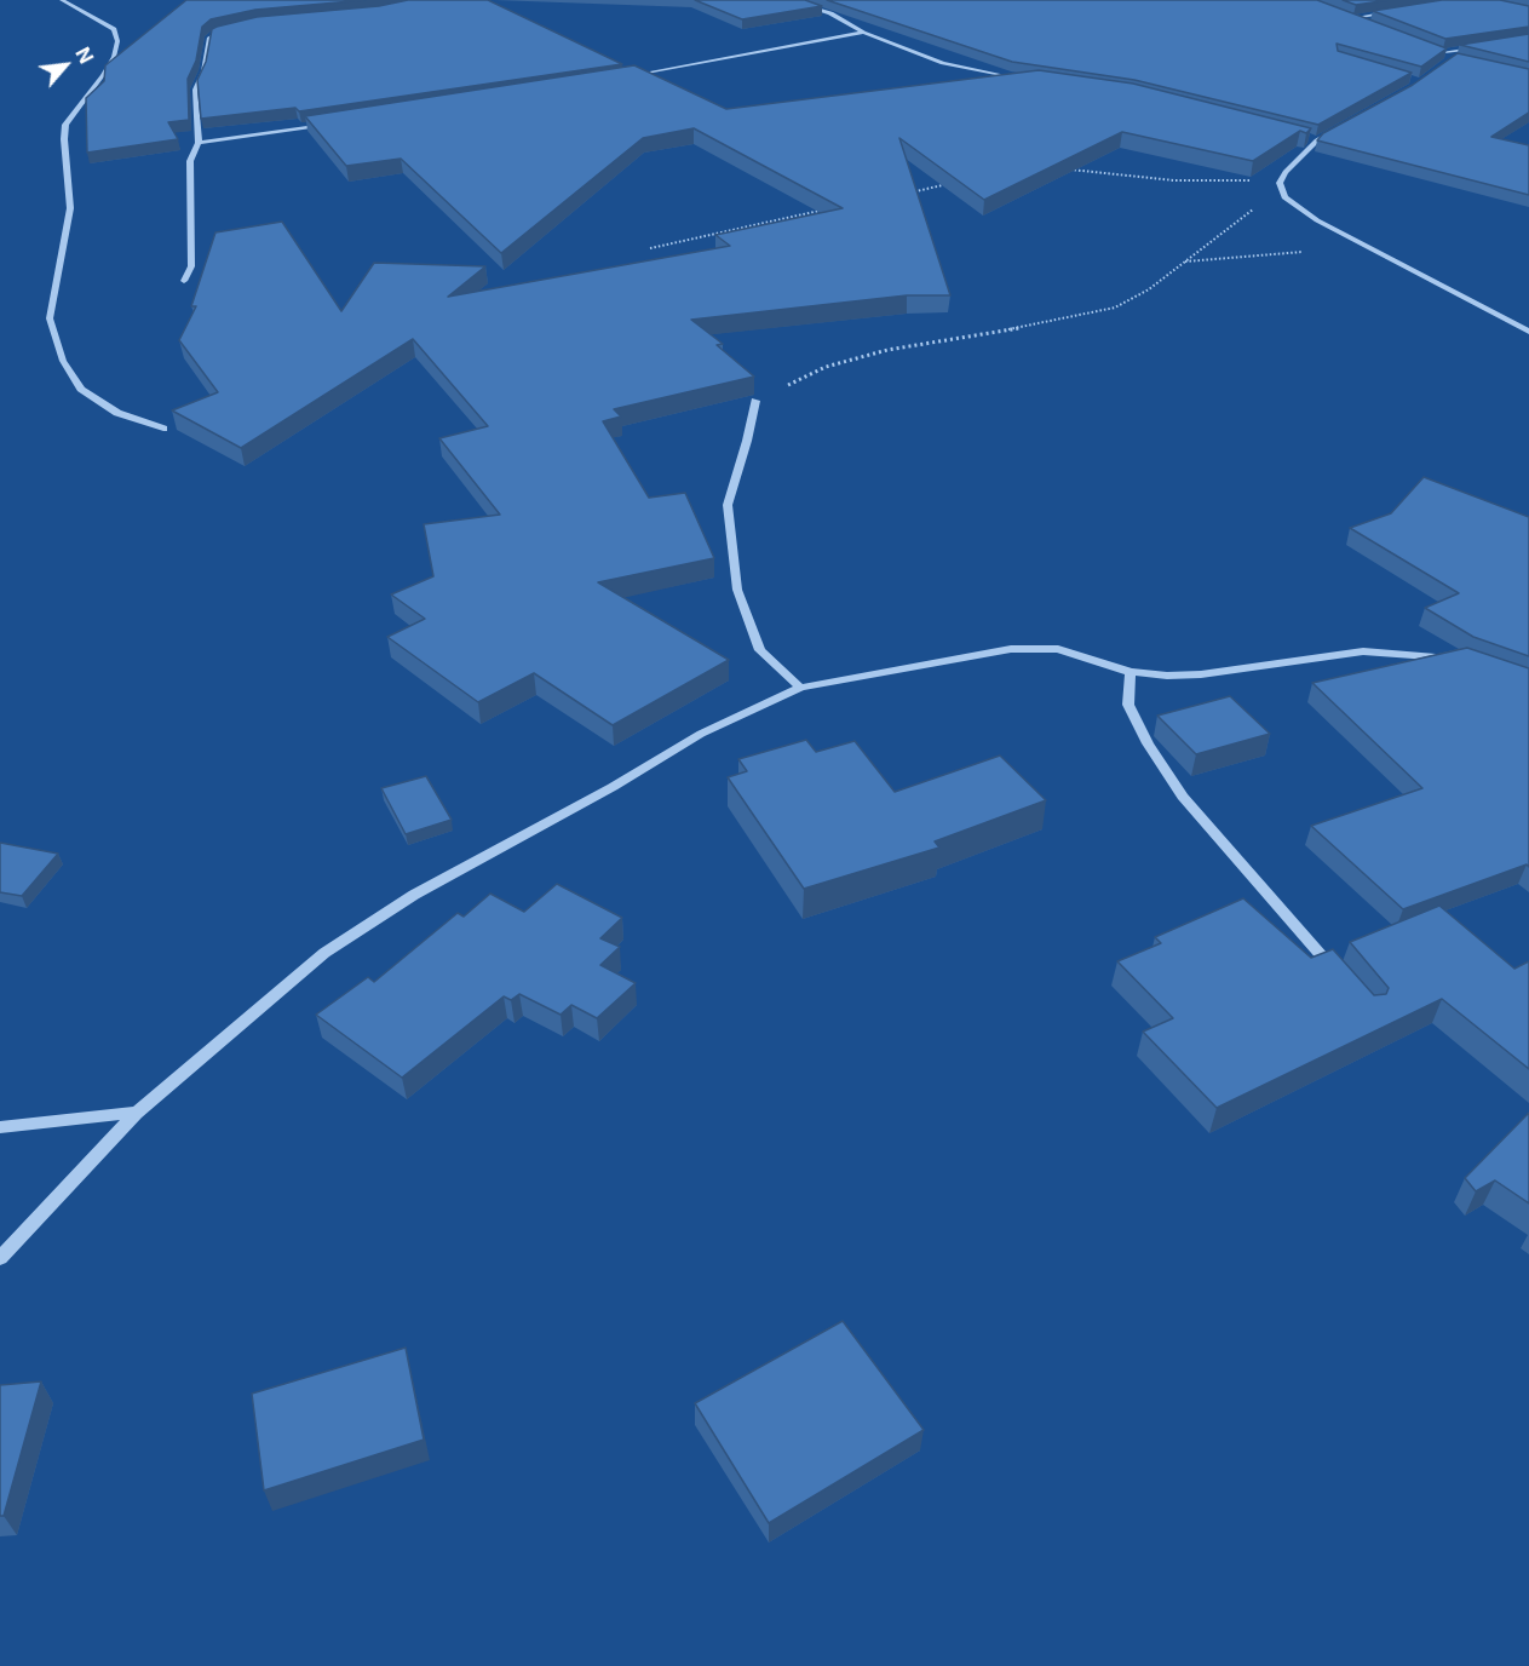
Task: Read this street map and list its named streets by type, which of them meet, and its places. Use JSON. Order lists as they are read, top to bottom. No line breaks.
{"north":"top right"}
